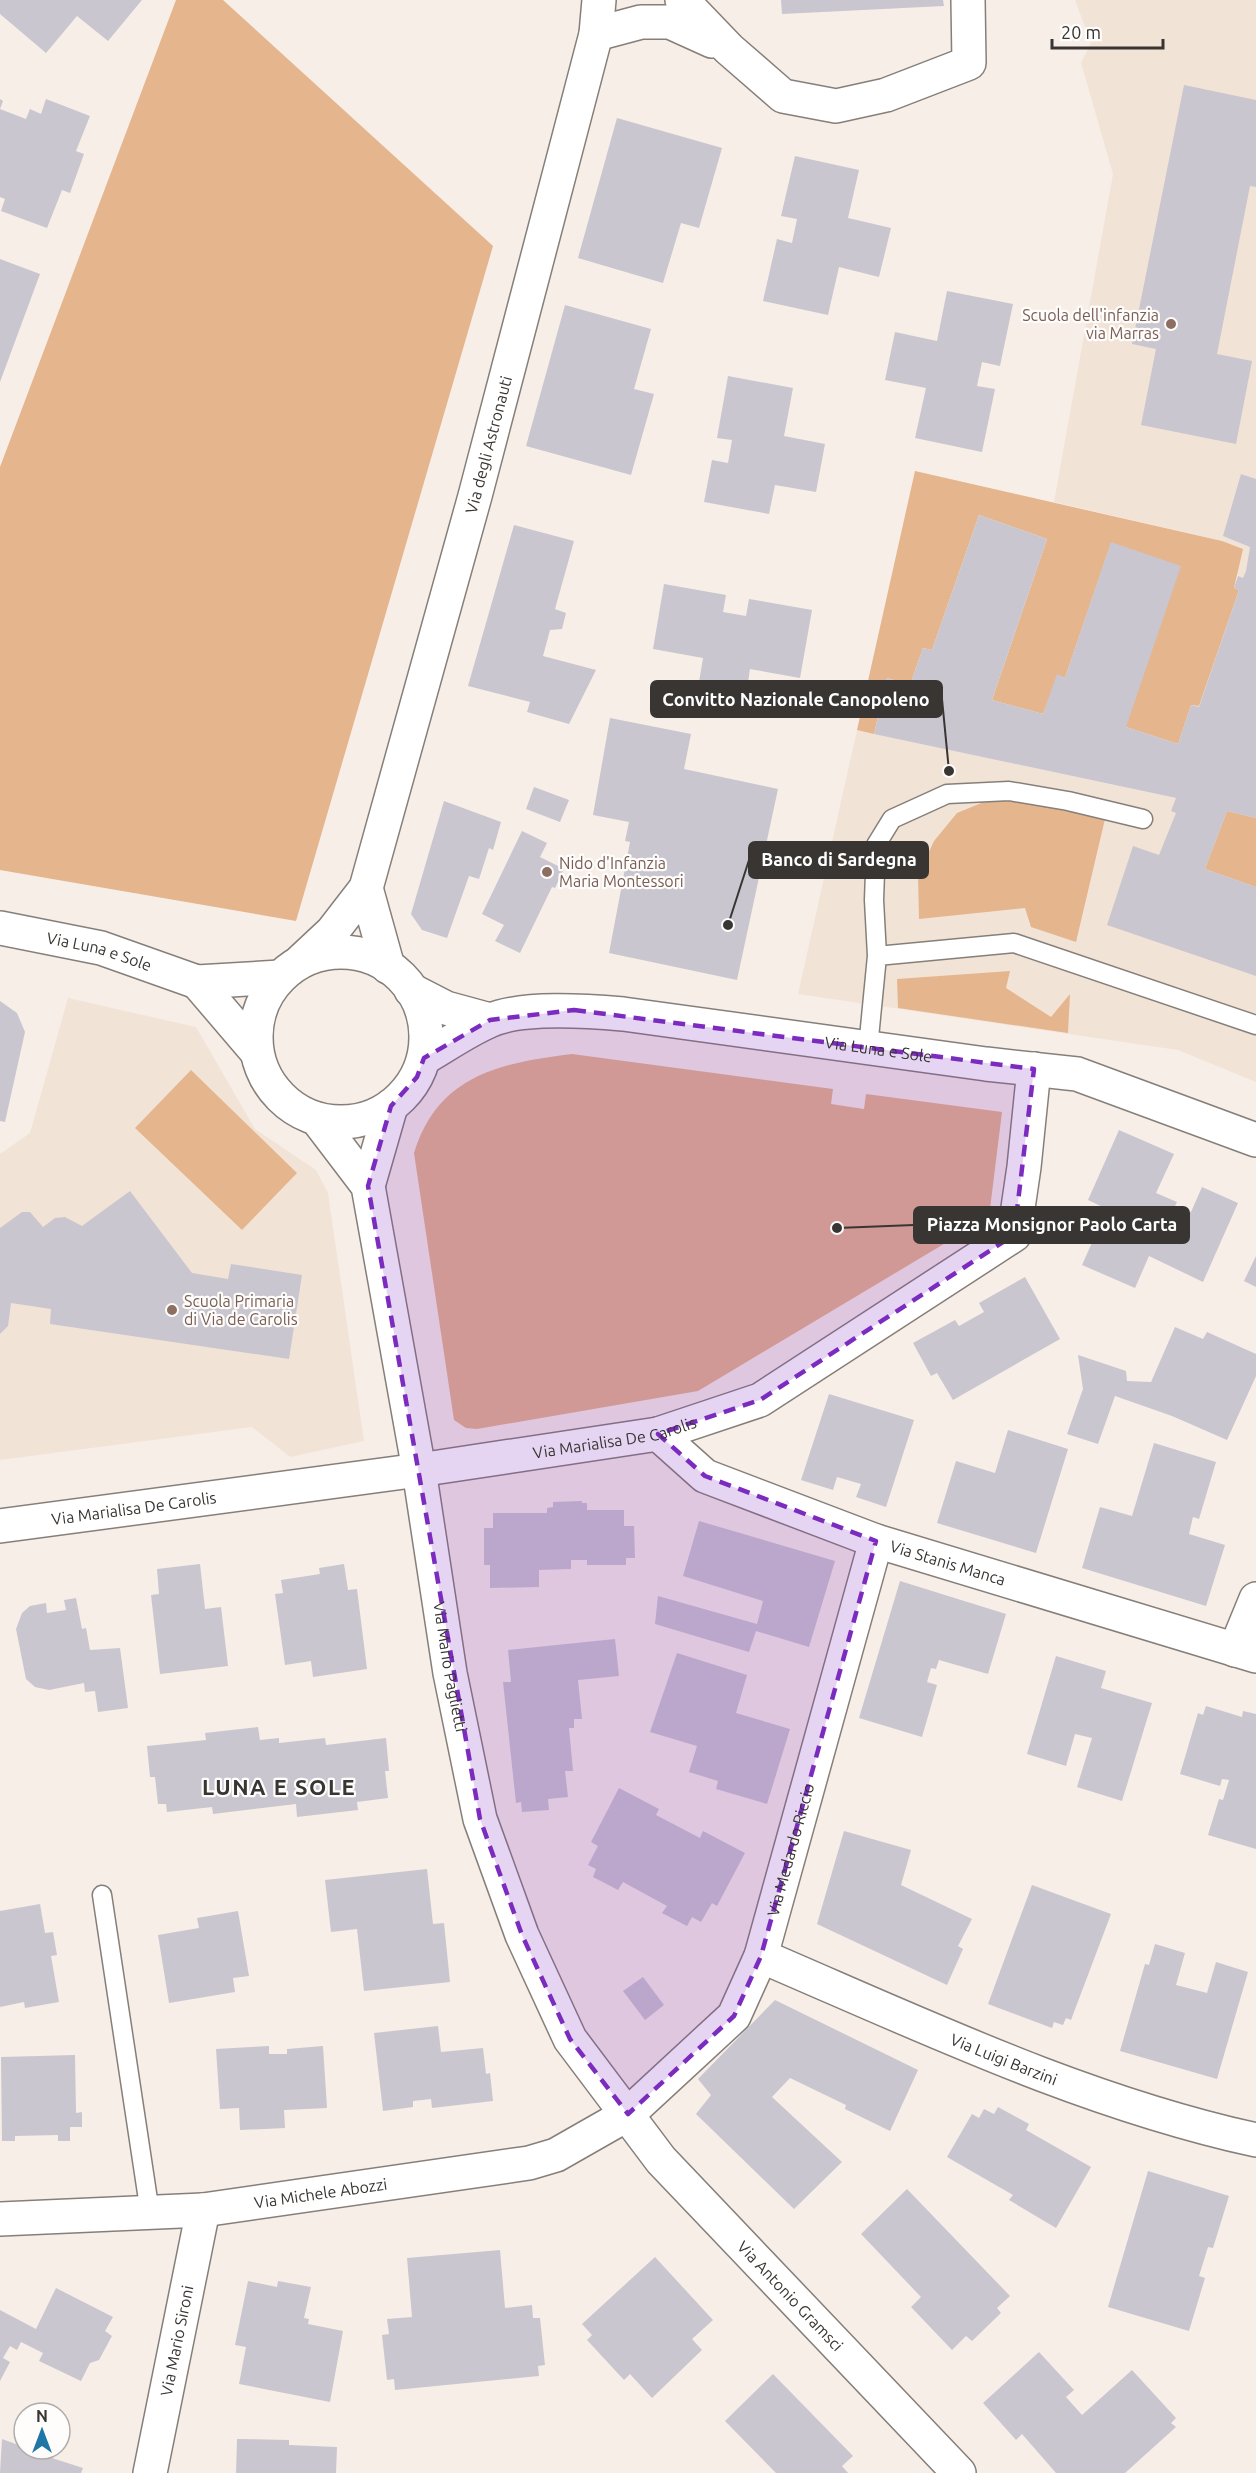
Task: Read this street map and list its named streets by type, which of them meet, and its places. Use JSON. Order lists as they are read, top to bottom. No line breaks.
{"streets":{"street":["Via degli Astronauti","Via Luna e Sole","Via Marialisa De Carolis","Via Stanis Manca","Via Mario Paglietti","Via Medardo Riccio","Via Luigi Barzini","Via Michele Abozzi","Via Antonio Gramsci","Via Mario Sironi"]},"crossings":[["Via degli Astronauti","Via Luna e Sole"],["Via Luna e Sole","Via Marialisa De Carolis"],["Via Marialisa De Carolis","Via Stanis Manca"],["Via Marialisa De Carolis","Via Mario Paglietti"],["Via Stanis Manca","Via Medardo Riccio"],["Via Mario Paglietti","Via Medardo Riccio"],["Via Mario Paglietti","Via Michele Abozzi"],["Via Mario Paglietti","Via Antonio Gramsci"],["Via Medardo Riccio","Via Luigi Barzini"],["Via Medardo Riccio","Via Michele Abozzi"],["Via Medardo Riccio","Via Antonio Gramsci"],["Via Michele Abozzi","Via Antonio Gramsci"],["Via Michele Abozzi","Via Mario Sironi"]],"districts":["LUNA E SOLE"],"places":["Scuola dell'infanzia via Marras","Convitto Nazionale Canopoleno","Nido d'Infanzia Maria Montessori","Banco di Sardegna","Piazza Monsignor Paolo Carta","Scuola Primaria di Via de Carolis"],"scale_bar":"20 m","north":"top"}
